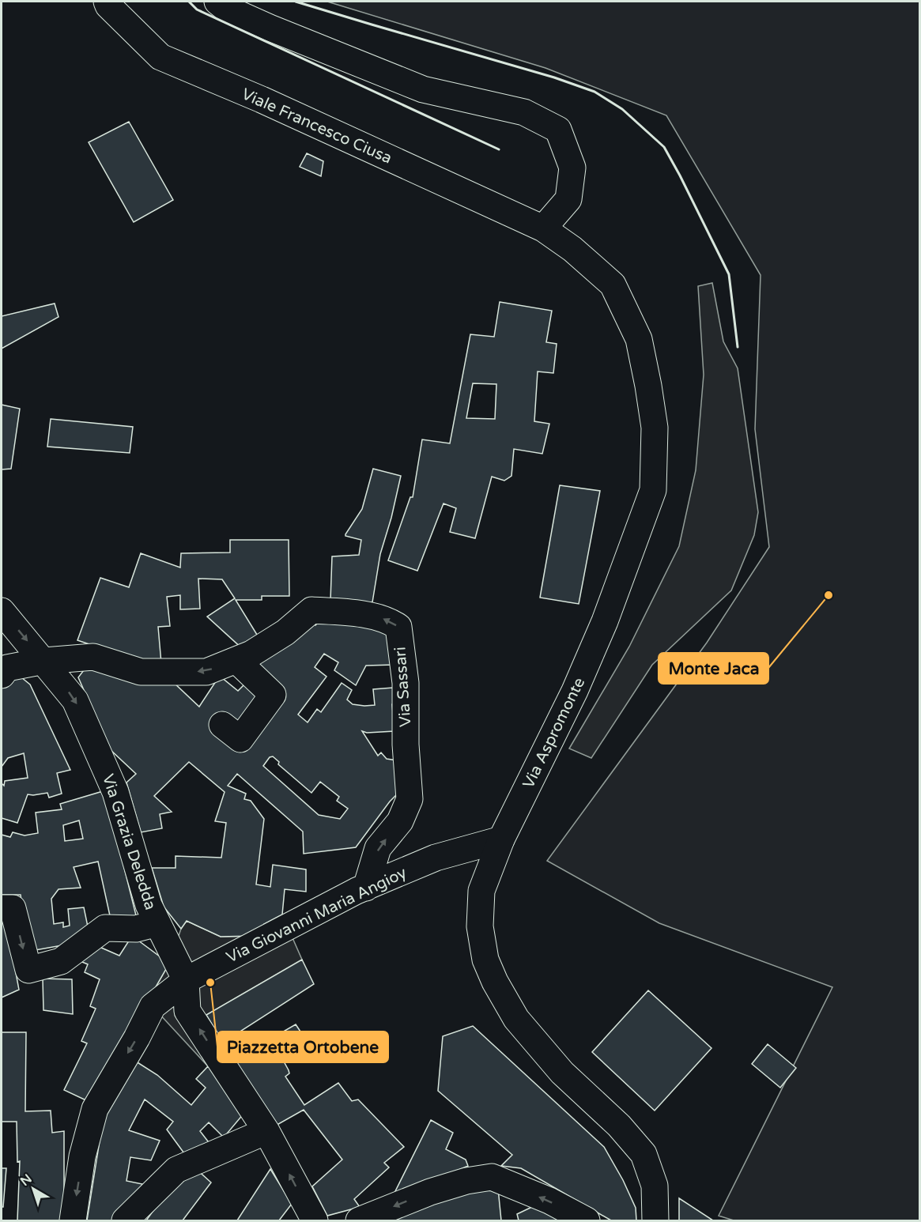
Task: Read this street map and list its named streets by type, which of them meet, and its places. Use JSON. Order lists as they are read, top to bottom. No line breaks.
{"streets":{"street":["Viale Francesco Ciusa","Via Sassari","Via Aspromonte","Via Grazia Deledda","Via Giovanni Maria Angioy"]},"crossings":[["Viale Francesco Ciusa","Via Aspromonte"],["Via Sassari","Via Grazia Deledda"],["Via Sassari","Via Giovanni Maria Angioy"],["Via Aspromonte","Via Giovanni Maria Angioy"],["Via Grazia Deledda","Via Giovanni Maria Angioy"]],"one_way":["Via Grazia Deledda","Via Giovanni Maria Angioy"],"places":["Monte Jaca","Piazzetta Ortobene"],"north":"top left"}
